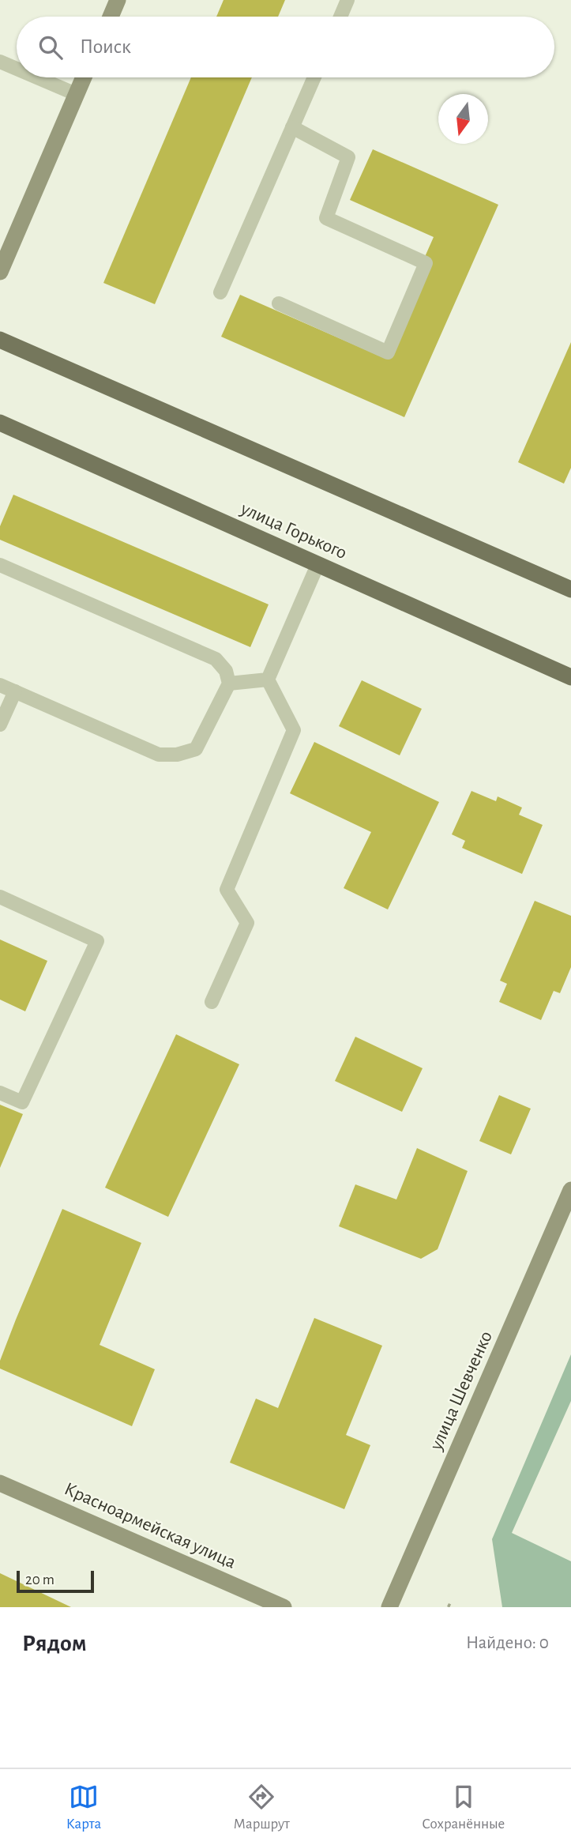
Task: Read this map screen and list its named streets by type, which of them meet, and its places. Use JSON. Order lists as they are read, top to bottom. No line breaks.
{"streets":{"main road":["улица Горького"],"street":["улица Шевченко","Красноармейская улица"]},"scale_bar":"20 m","north":"bottom","page":{"search":"Поиск","scale":"20 m","heading":["Рядом","Найдено: 0"],"nav":["Карта","Маршрут","Сохранённые"]}}
